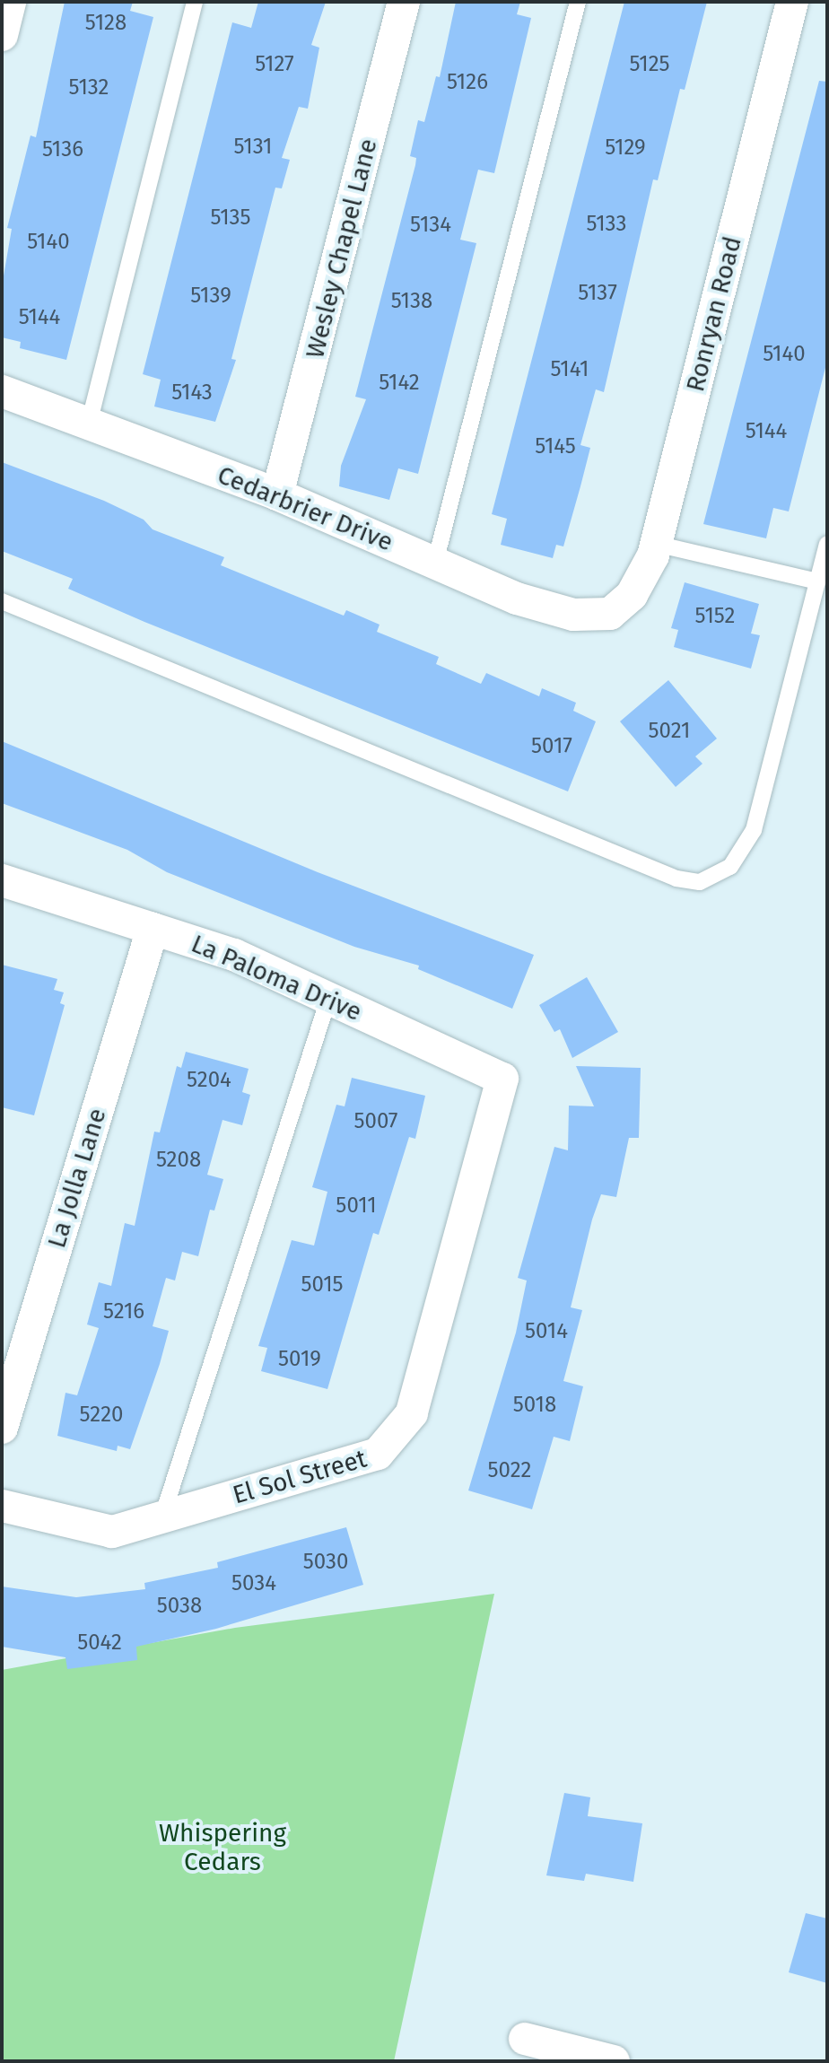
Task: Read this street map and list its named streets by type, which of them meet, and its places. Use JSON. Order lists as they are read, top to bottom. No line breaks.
{"streets":{"street":["Wesley Chapel Lane","Ronryan Road","Cedarbrier Drive","La Paloma Drive","La Jolla Lane","El Sol Street"]},"crossings":[["Wesley Chapel Lane","Cedarbrier Drive"],["Ronryan Road","Cedarbrier Drive"],["La Paloma Drive","La Jolla Lane"],["La Paloma Drive","El Sol Street"]],"parks":["Whispering Cedars"],"house_numbers":["5128","5127","5125","5126","5132","5131","5129","5136","5135","5133","5134","5140","5137","5139","5138","5144","5140","5141","5142","5143","5144","5145","5152","5021","5017","5204","5007","5208","5011","5015","5216","5014","5019","5018","5220","5022","5030","5034","5038","5042"]}
